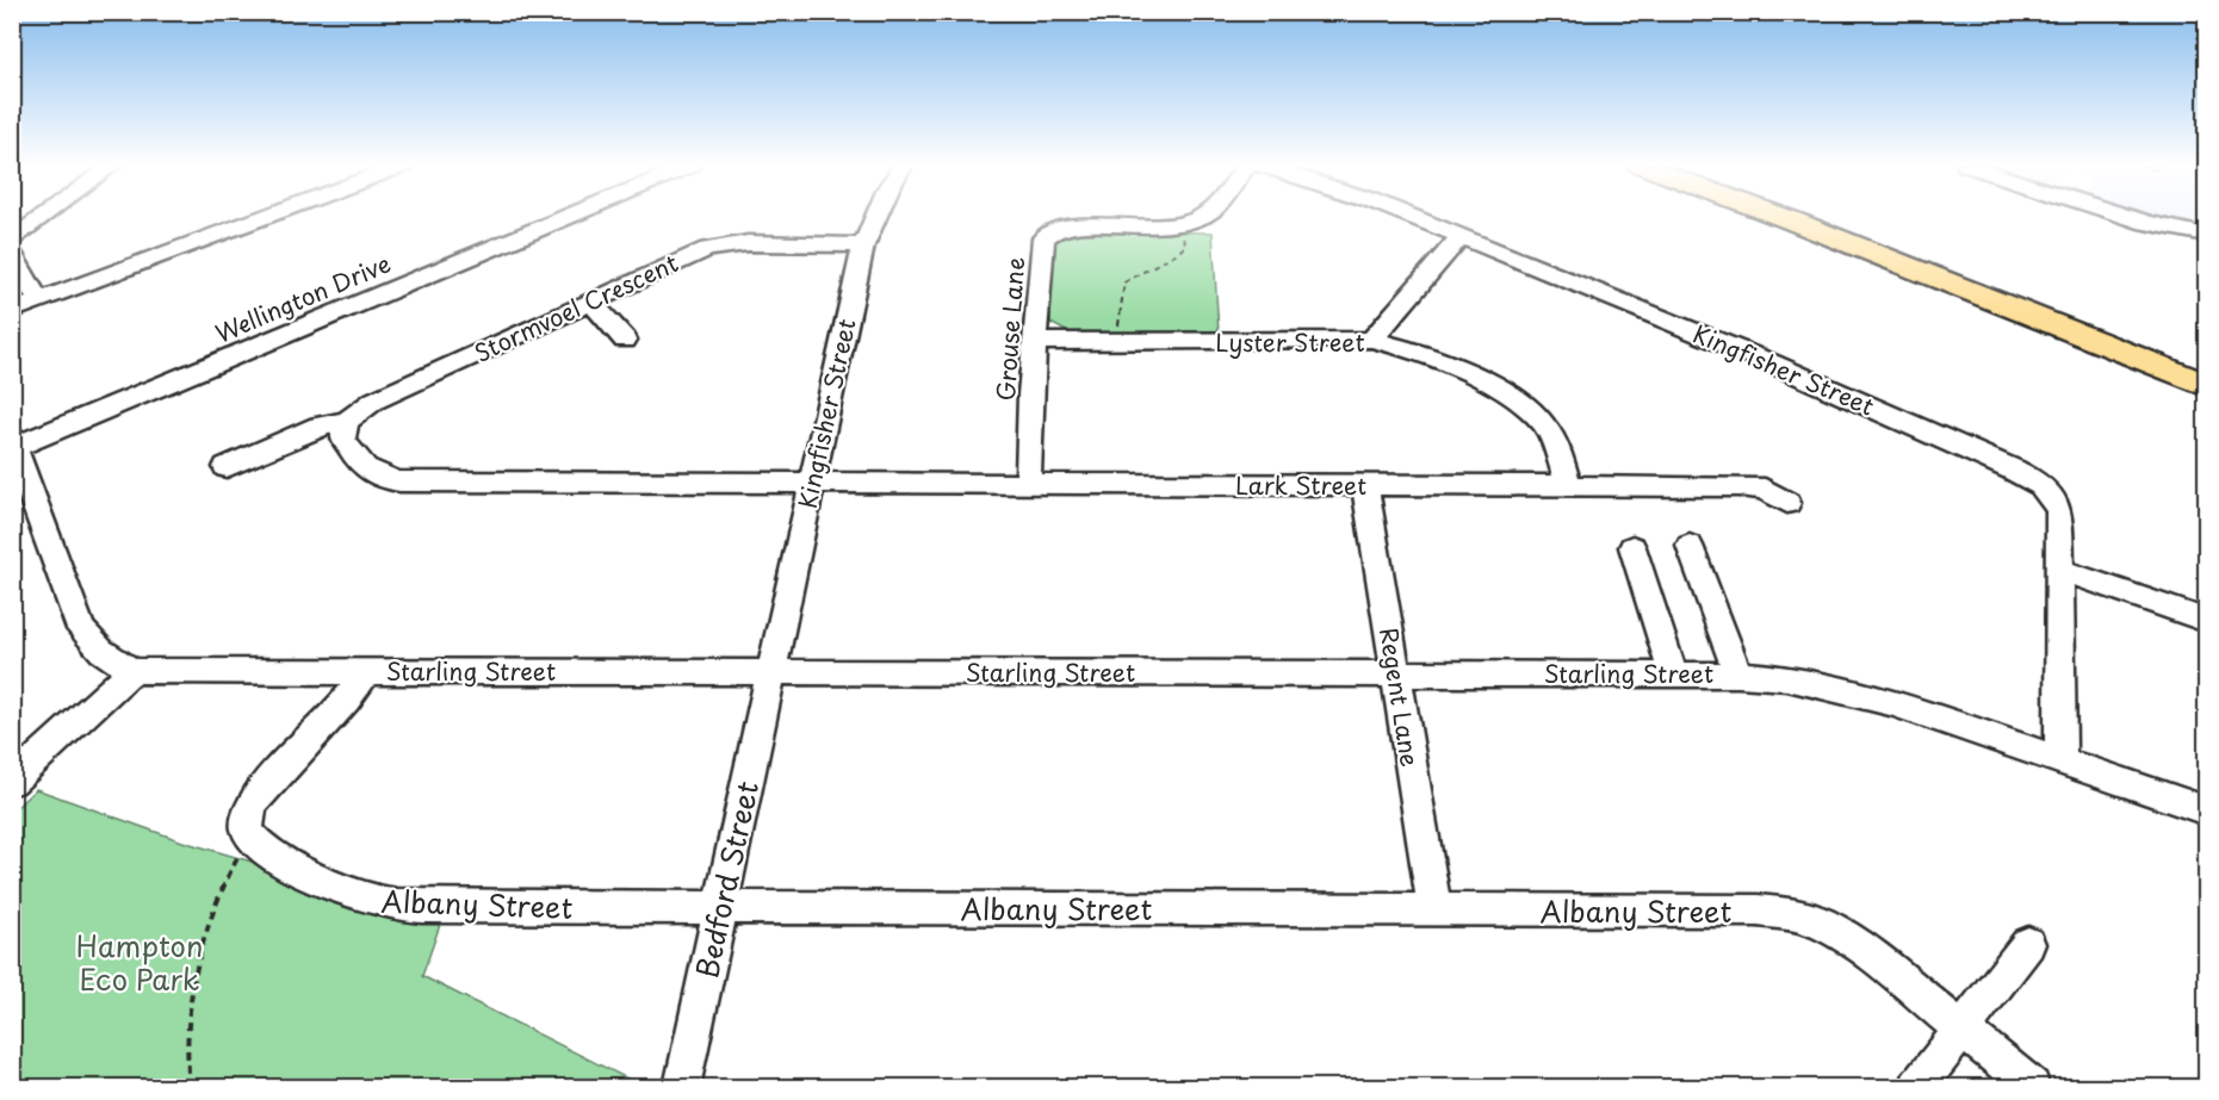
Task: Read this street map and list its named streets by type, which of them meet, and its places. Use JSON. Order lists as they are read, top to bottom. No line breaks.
{"streets":{"street":["Wellington Drive","Stormvoel Crescent","Grouse Lane","Lyster Street","Kingfisher Street","Lark Street","Starling Street","Regent Lane","Bedford Street","Albany Street"]},"crossings":[["Stormvoel Crescent","Kingfisher Street"],["Grouse Lane","Lyster Street"],["Grouse Lane","Lark Street"],["Lyster Street","Lark Street"],["Kingfisher Street","Lark Street"],["Kingfisher Street","Starling Street"],["Kingfisher Street","Bedford Street"],["Lark Street","Regent Lane"],["Starling Street","Regent Lane"],["Starling Street","Bedford Street"],["Regent Lane","Albany Street"],["Bedford Street","Albany Street"]],"parks":["Hampton Eco Park"]}
